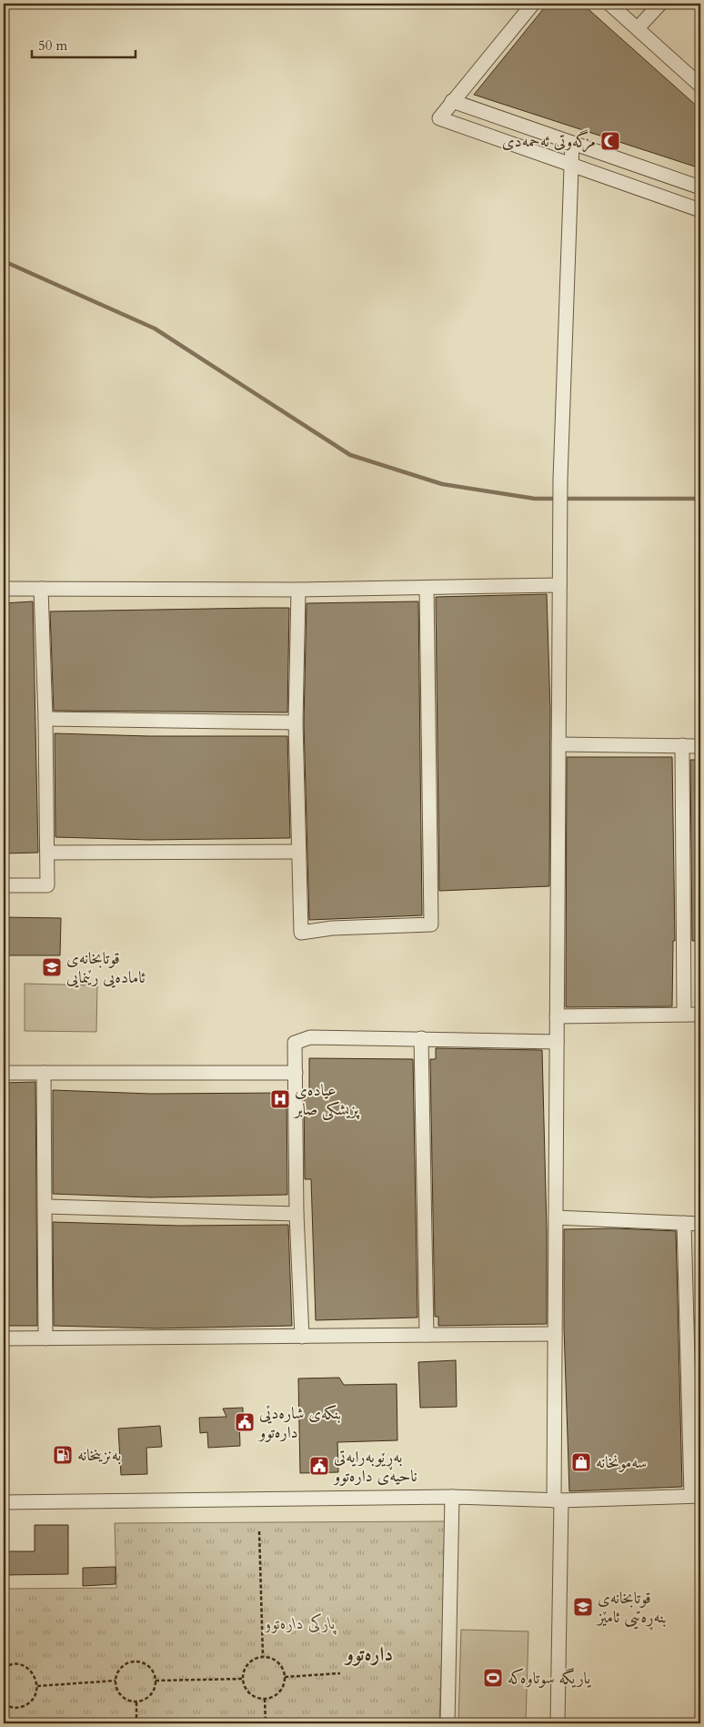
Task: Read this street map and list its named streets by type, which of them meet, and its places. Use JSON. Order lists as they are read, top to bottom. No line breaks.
{"districts":["دارەتوو"],"parks":["پارکی دارەتوو"],"places":{"mosque":["مزگەوتی ئەحمەدی"],"school or university":["قوتابخانەی ئامادەیی رێنمایی","قوتابخانەی بنەڕەتیی ئامێز"],"hospital":["عیادەی پزیشکی صابر"],"public building":["بنکەی شارەدێی دارەتوو","بەڕێوبەرایەتی ناحیەی دارەتوو"],"fuel station":["بەنزینخانە"],"shop":["سەمونخانە"],"sports":["یاریگە سوتاوەکە"]},"scale_bar":"50 m"}
